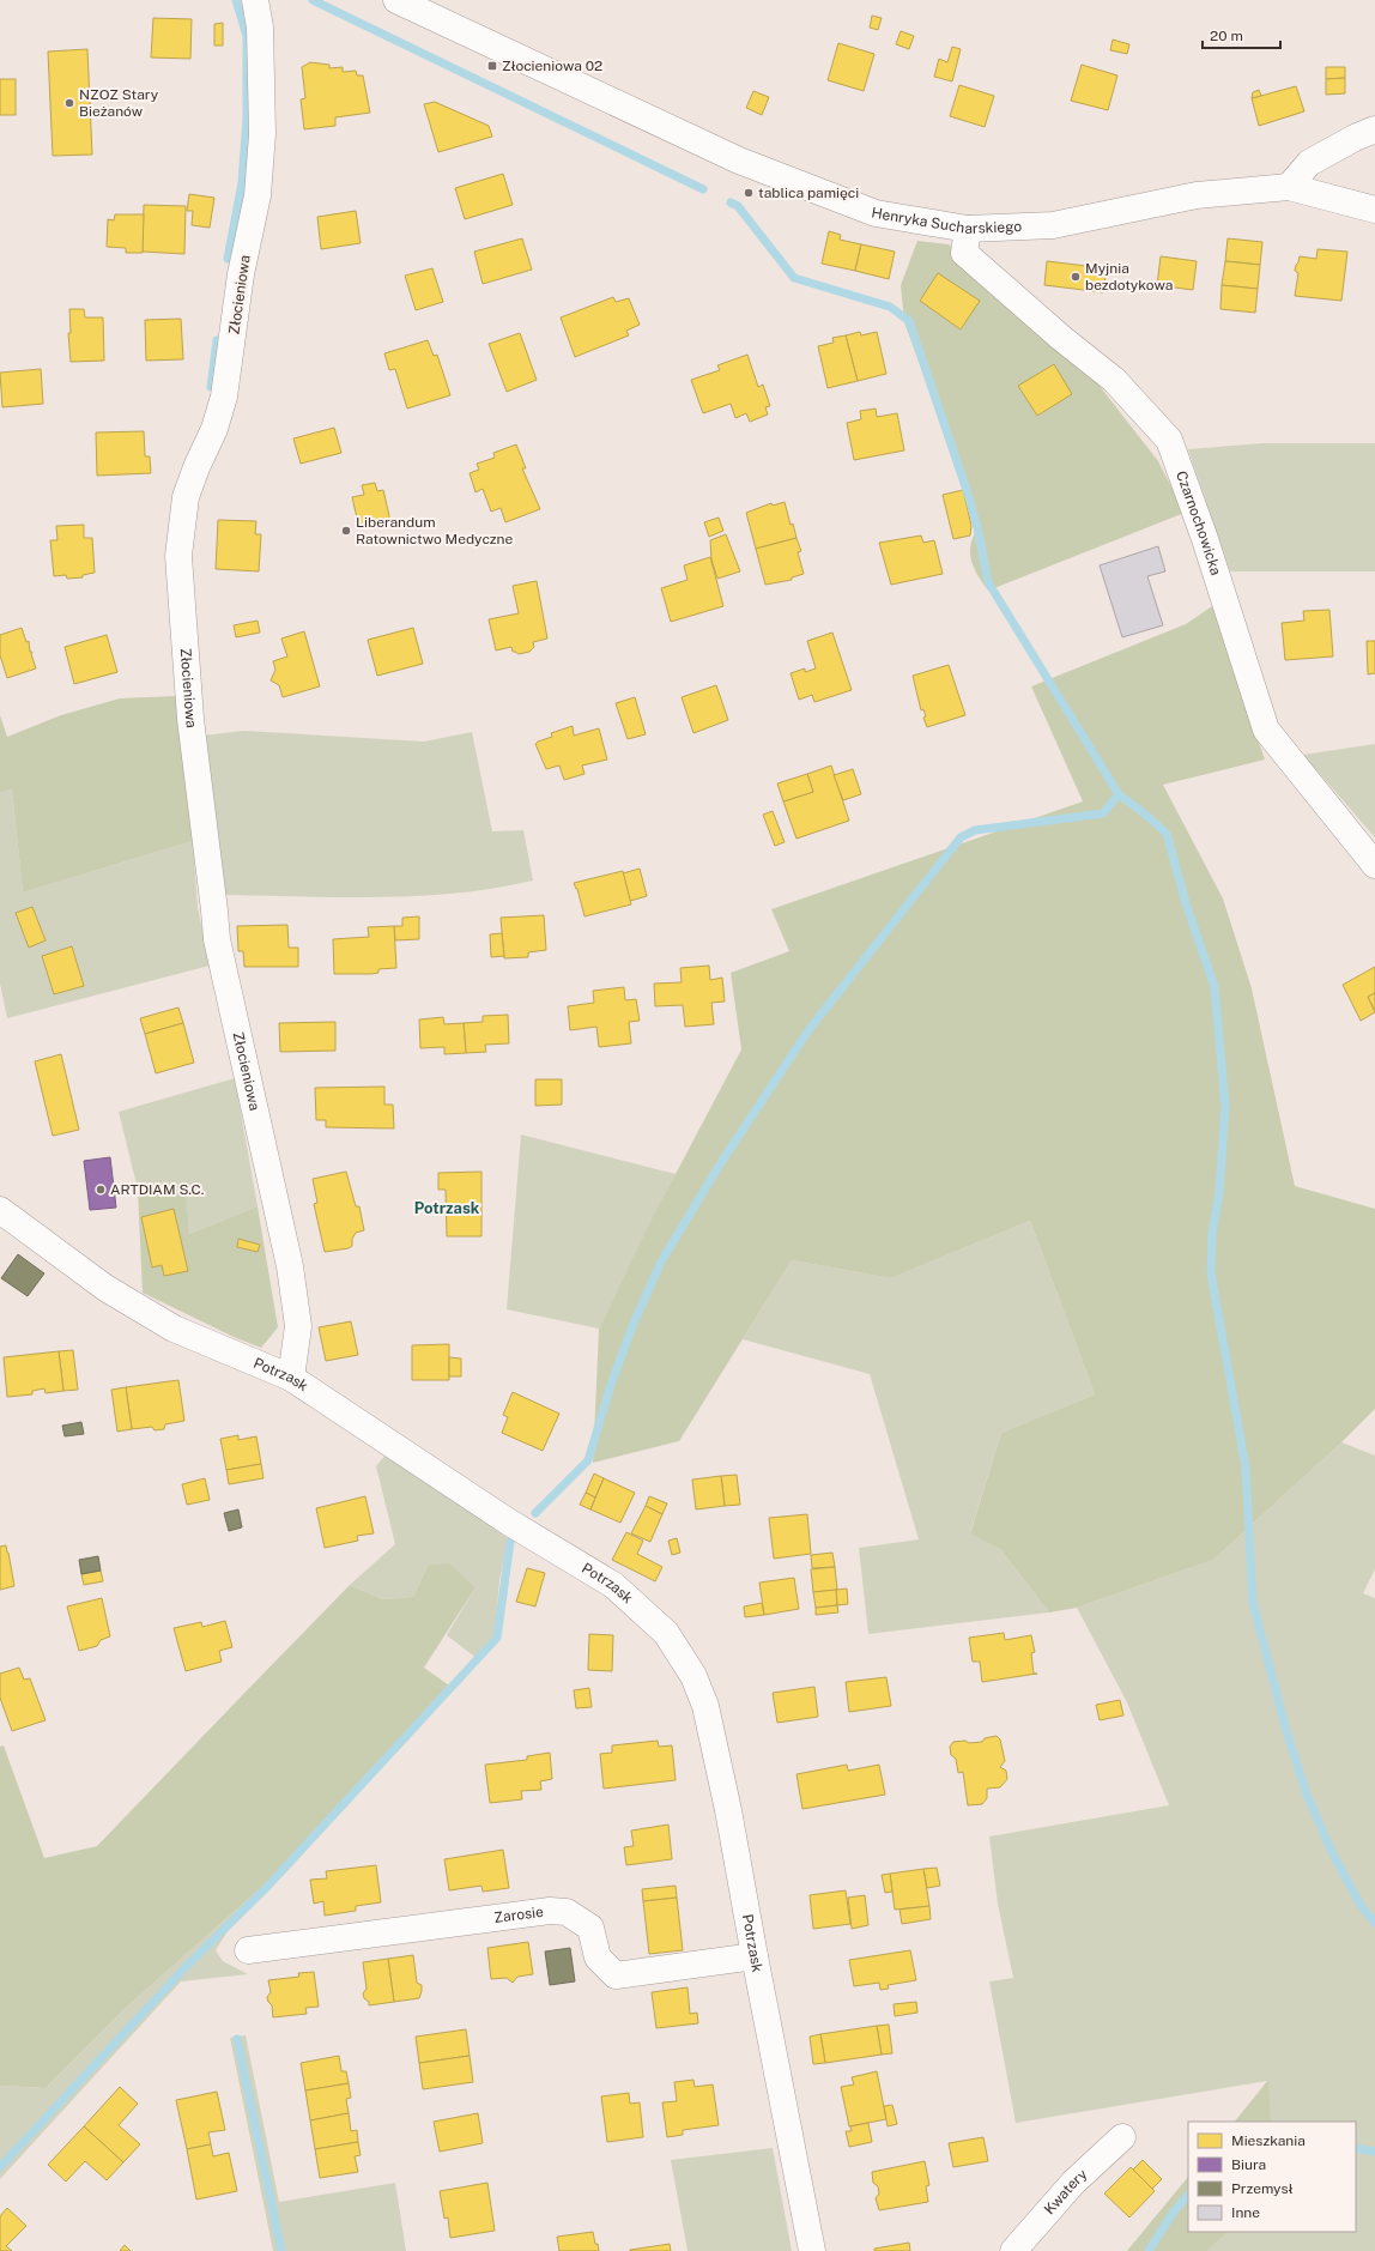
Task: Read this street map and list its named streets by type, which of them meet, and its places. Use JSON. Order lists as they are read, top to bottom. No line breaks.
{"streets":{"street":["Henryka Sucharskiego","Złocieniowa","Czarnochowicka","Potrzask","Zarosie","Kwatery"]},"crossings":[["Henryka Sucharskiego","Czarnochowicka"],["Złocieniowa","Potrzask"],["Potrzask","Zarosie"]],"districts":["Potrzask"],"places":{"transit":["Złocieniowa 02"],"other":["NZOZ Stary Bieżanów","tablica pamięci","Myjnia bezdotykowa","Liberandum Ratownictwo Medyczne","ARTDIAM S.C."]},"legend":["Mieszkania","Biura","Przemysł","Inne"],"scale_bar":"20 m"}
